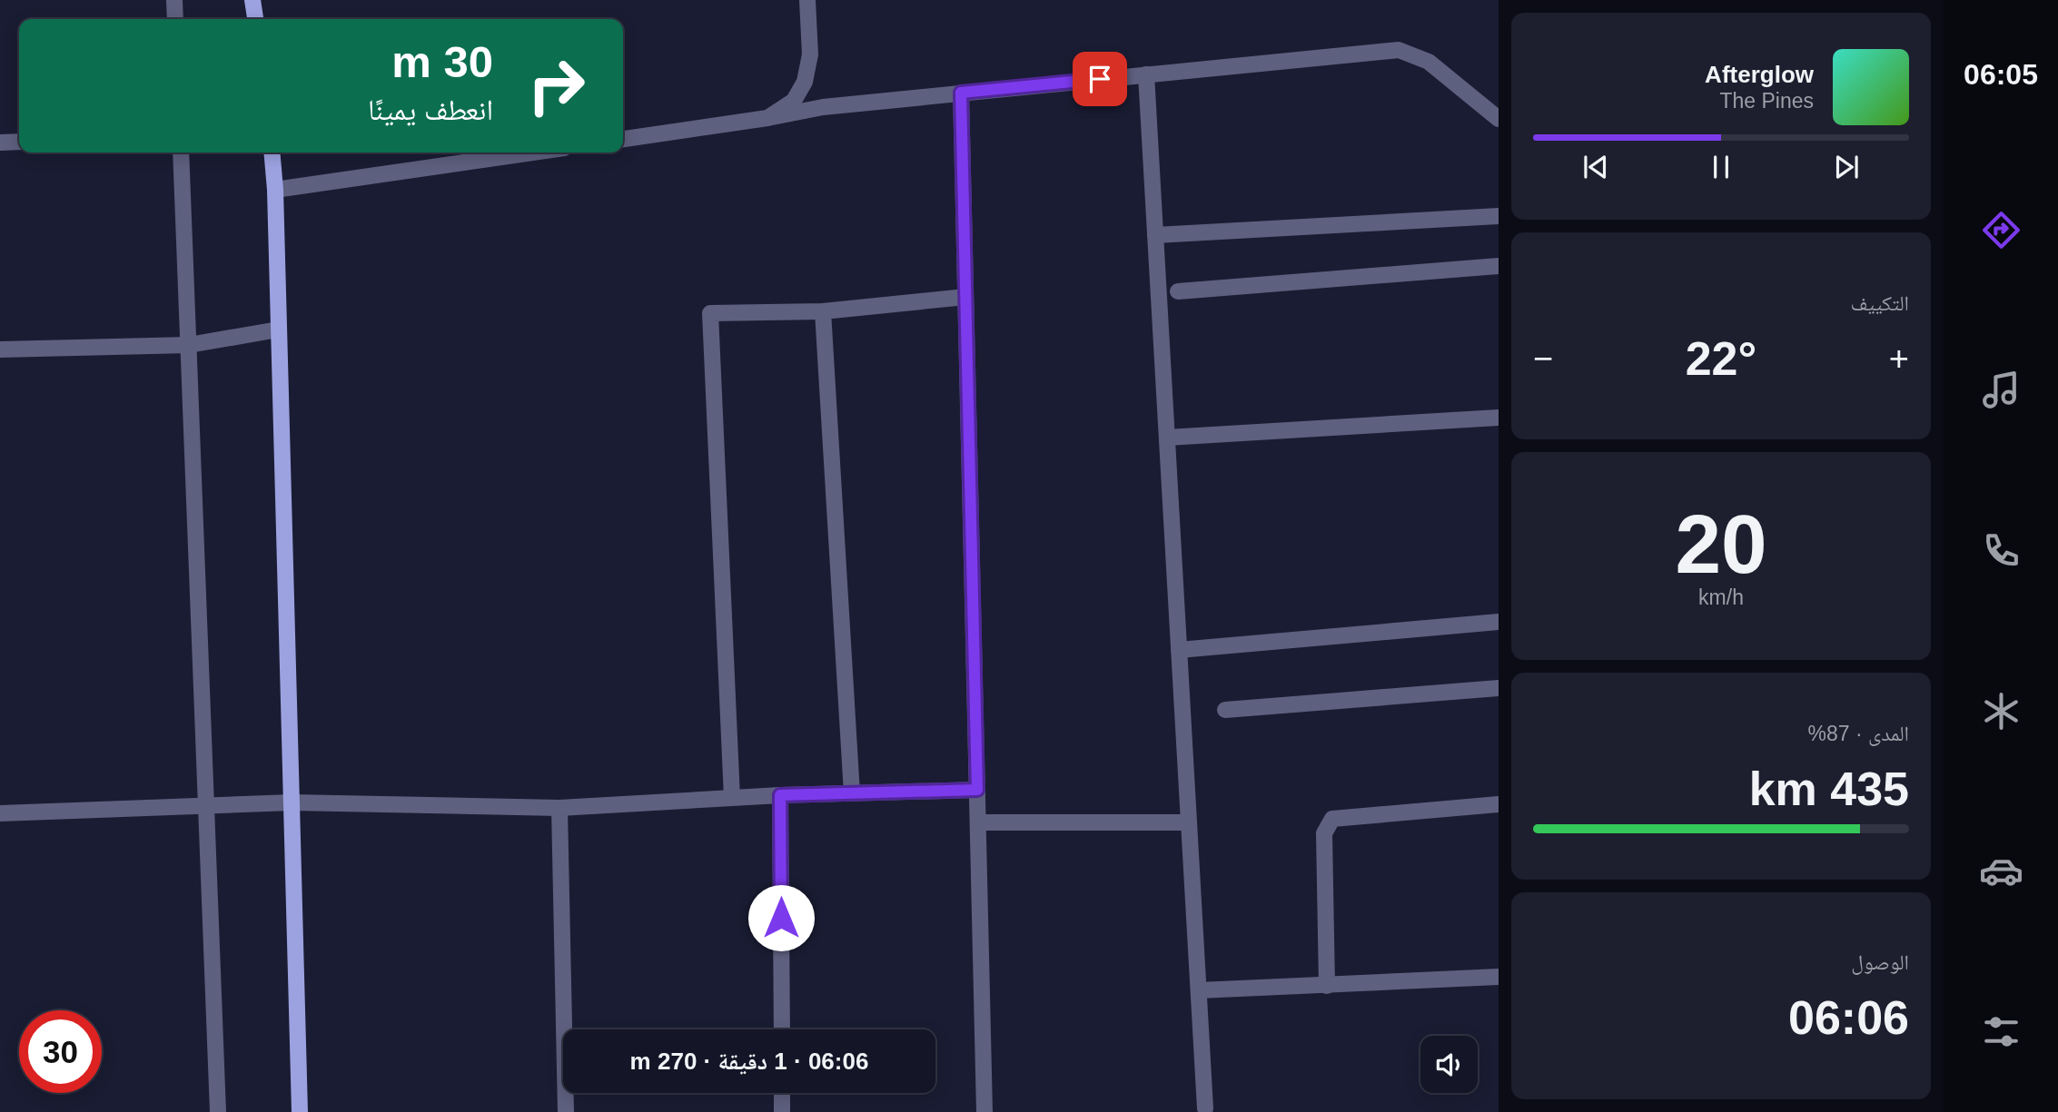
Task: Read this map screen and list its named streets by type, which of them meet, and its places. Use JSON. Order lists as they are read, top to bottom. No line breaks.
{"page":{"tabs":"06:05","turn":["30 m","انعطف يمينًا"],"song":["Afterglow","The Pines"],"tile":["التكييف",["20","km/h"],["المدى · 87%","435 km"],["الوصول","06:06"]],"heat":["−","22°","+"],"limit":"30","trip":"06:06 · 1 دقيقة · 270 m"}}
